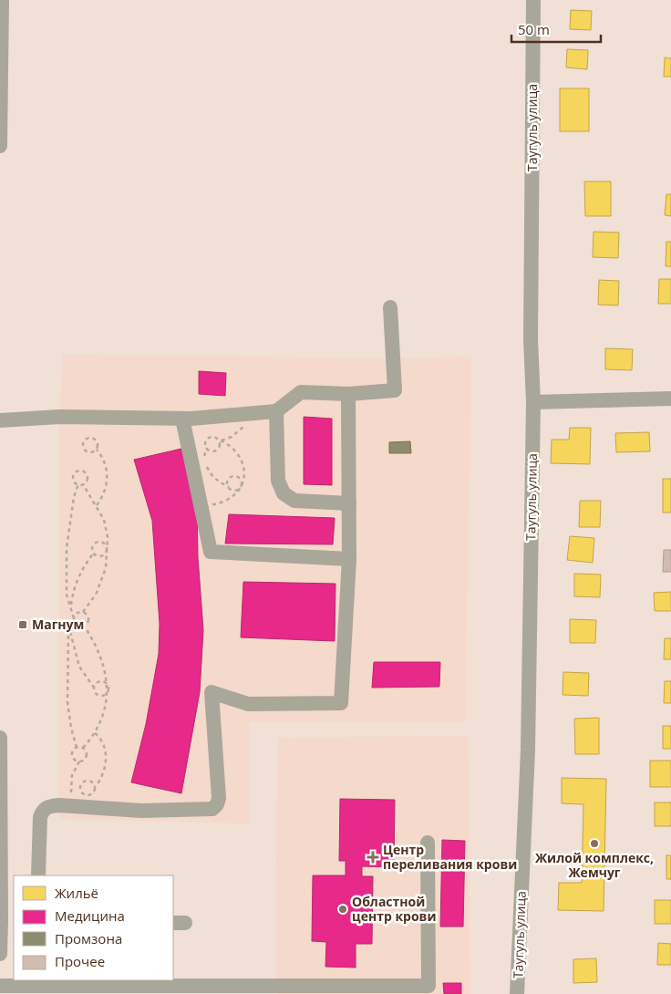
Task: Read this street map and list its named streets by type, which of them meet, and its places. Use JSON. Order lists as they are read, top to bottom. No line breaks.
{"streets":{"street":["Таугуль улица"]},"places":{"transit":["Магнум"],"other":["Жилой комплекс, Жемчуг","Областной центр крови"],"health":["Центр переливания крови"]},"legend":["Жильё","Медицина","Промзона","Прочее"],"scale_bar":"50 m"}
